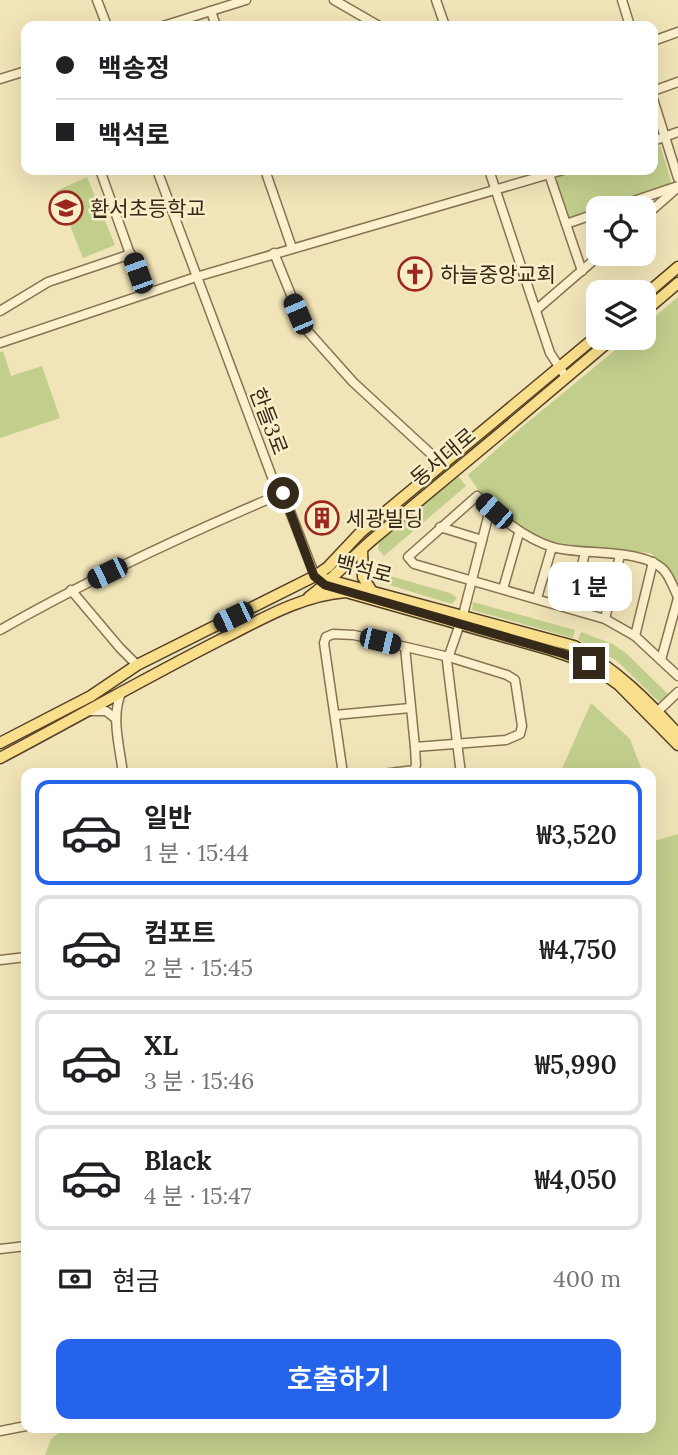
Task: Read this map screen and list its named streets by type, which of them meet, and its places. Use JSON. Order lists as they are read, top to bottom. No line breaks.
{"streets":{"main road":["동서대로","백석로"],"street":["한들3로"]},"crossings":[["한들3로","동서대로"],["한들3로","백석로"],["동서대로","백석로"]],"places":{"school or university":["환서초등학교"],"church":["하늘중앙교회"],"building":["세광빌딩"]},"page":{"banner":["백송정","백석로"],"bubble":"1 분","list":[{"name":"일반","note":"1 분 · 15:44","value":"₩3,520"},{"name":"컴포트","note":"2 분 · 15:45","value":"₩4,750"},{"name":"XL","note":"3 분 · 15:46","value":"₩5,990"},{"name":"Black","note":"4 분 · 15:47","value":"₩4,050"}],"pay":["현금","400 m"],"buttons":"호출하기"}}
